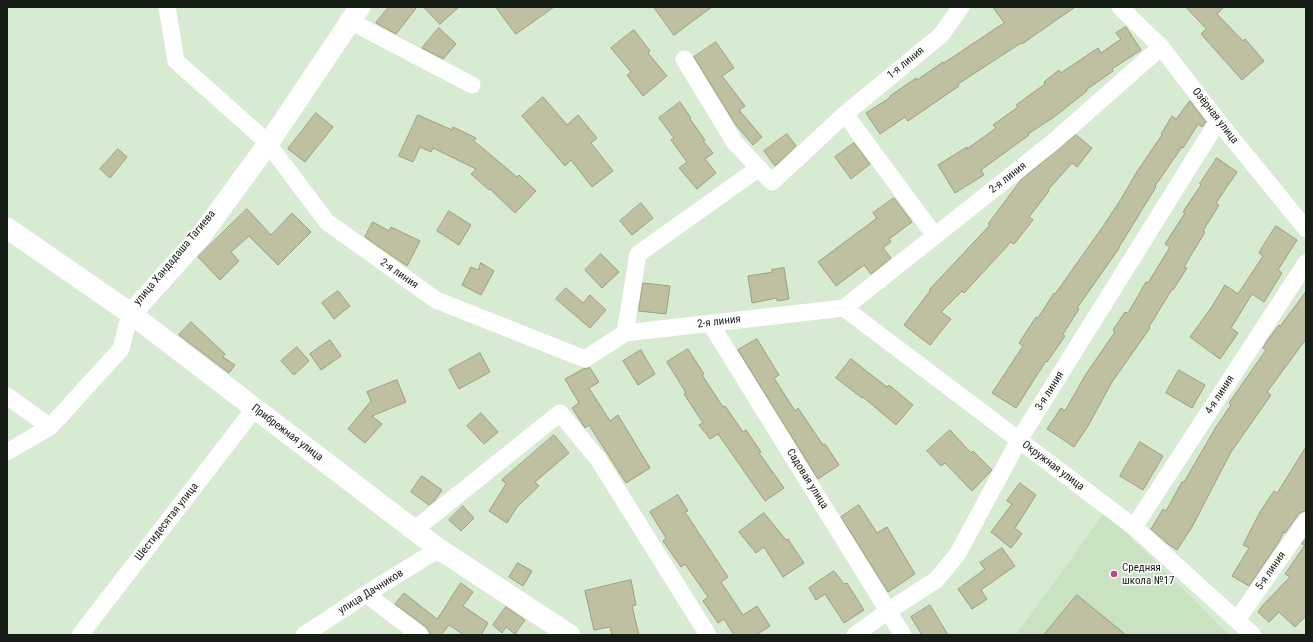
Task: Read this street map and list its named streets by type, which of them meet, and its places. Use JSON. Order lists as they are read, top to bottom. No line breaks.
{"streets":{"street":["1-я линия","Озёрная улица","2-я линия","улица Хандадаша Тагиева","3-я линия","4-я линия","Прибрежная улица","Окружная улица","Садовая улица","Шестидесятая улица","5-я линия","улица Дачников"]},"crossings":[["Озёрная улица","2-я линия"],["Озёрная улица","3-я линия"],["2-я линия","улица Хандадаша Тагиева"],["2-я линия","Окружная улица"],["2-я линия","Садовая улица"],["улица Хандадаша Тагиева","Прибрежная улица"],["3-я линия","Окружная улица"],["3-я линия","Садовая улица"],["4-я линия","Окружная улица"],["Прибрежная улица","Шестидесятая улица"],["Прибрежная улица","улица Дачников"],["Окружная улица","5-я линия"]],"places":["Средняя школа №17"]}
